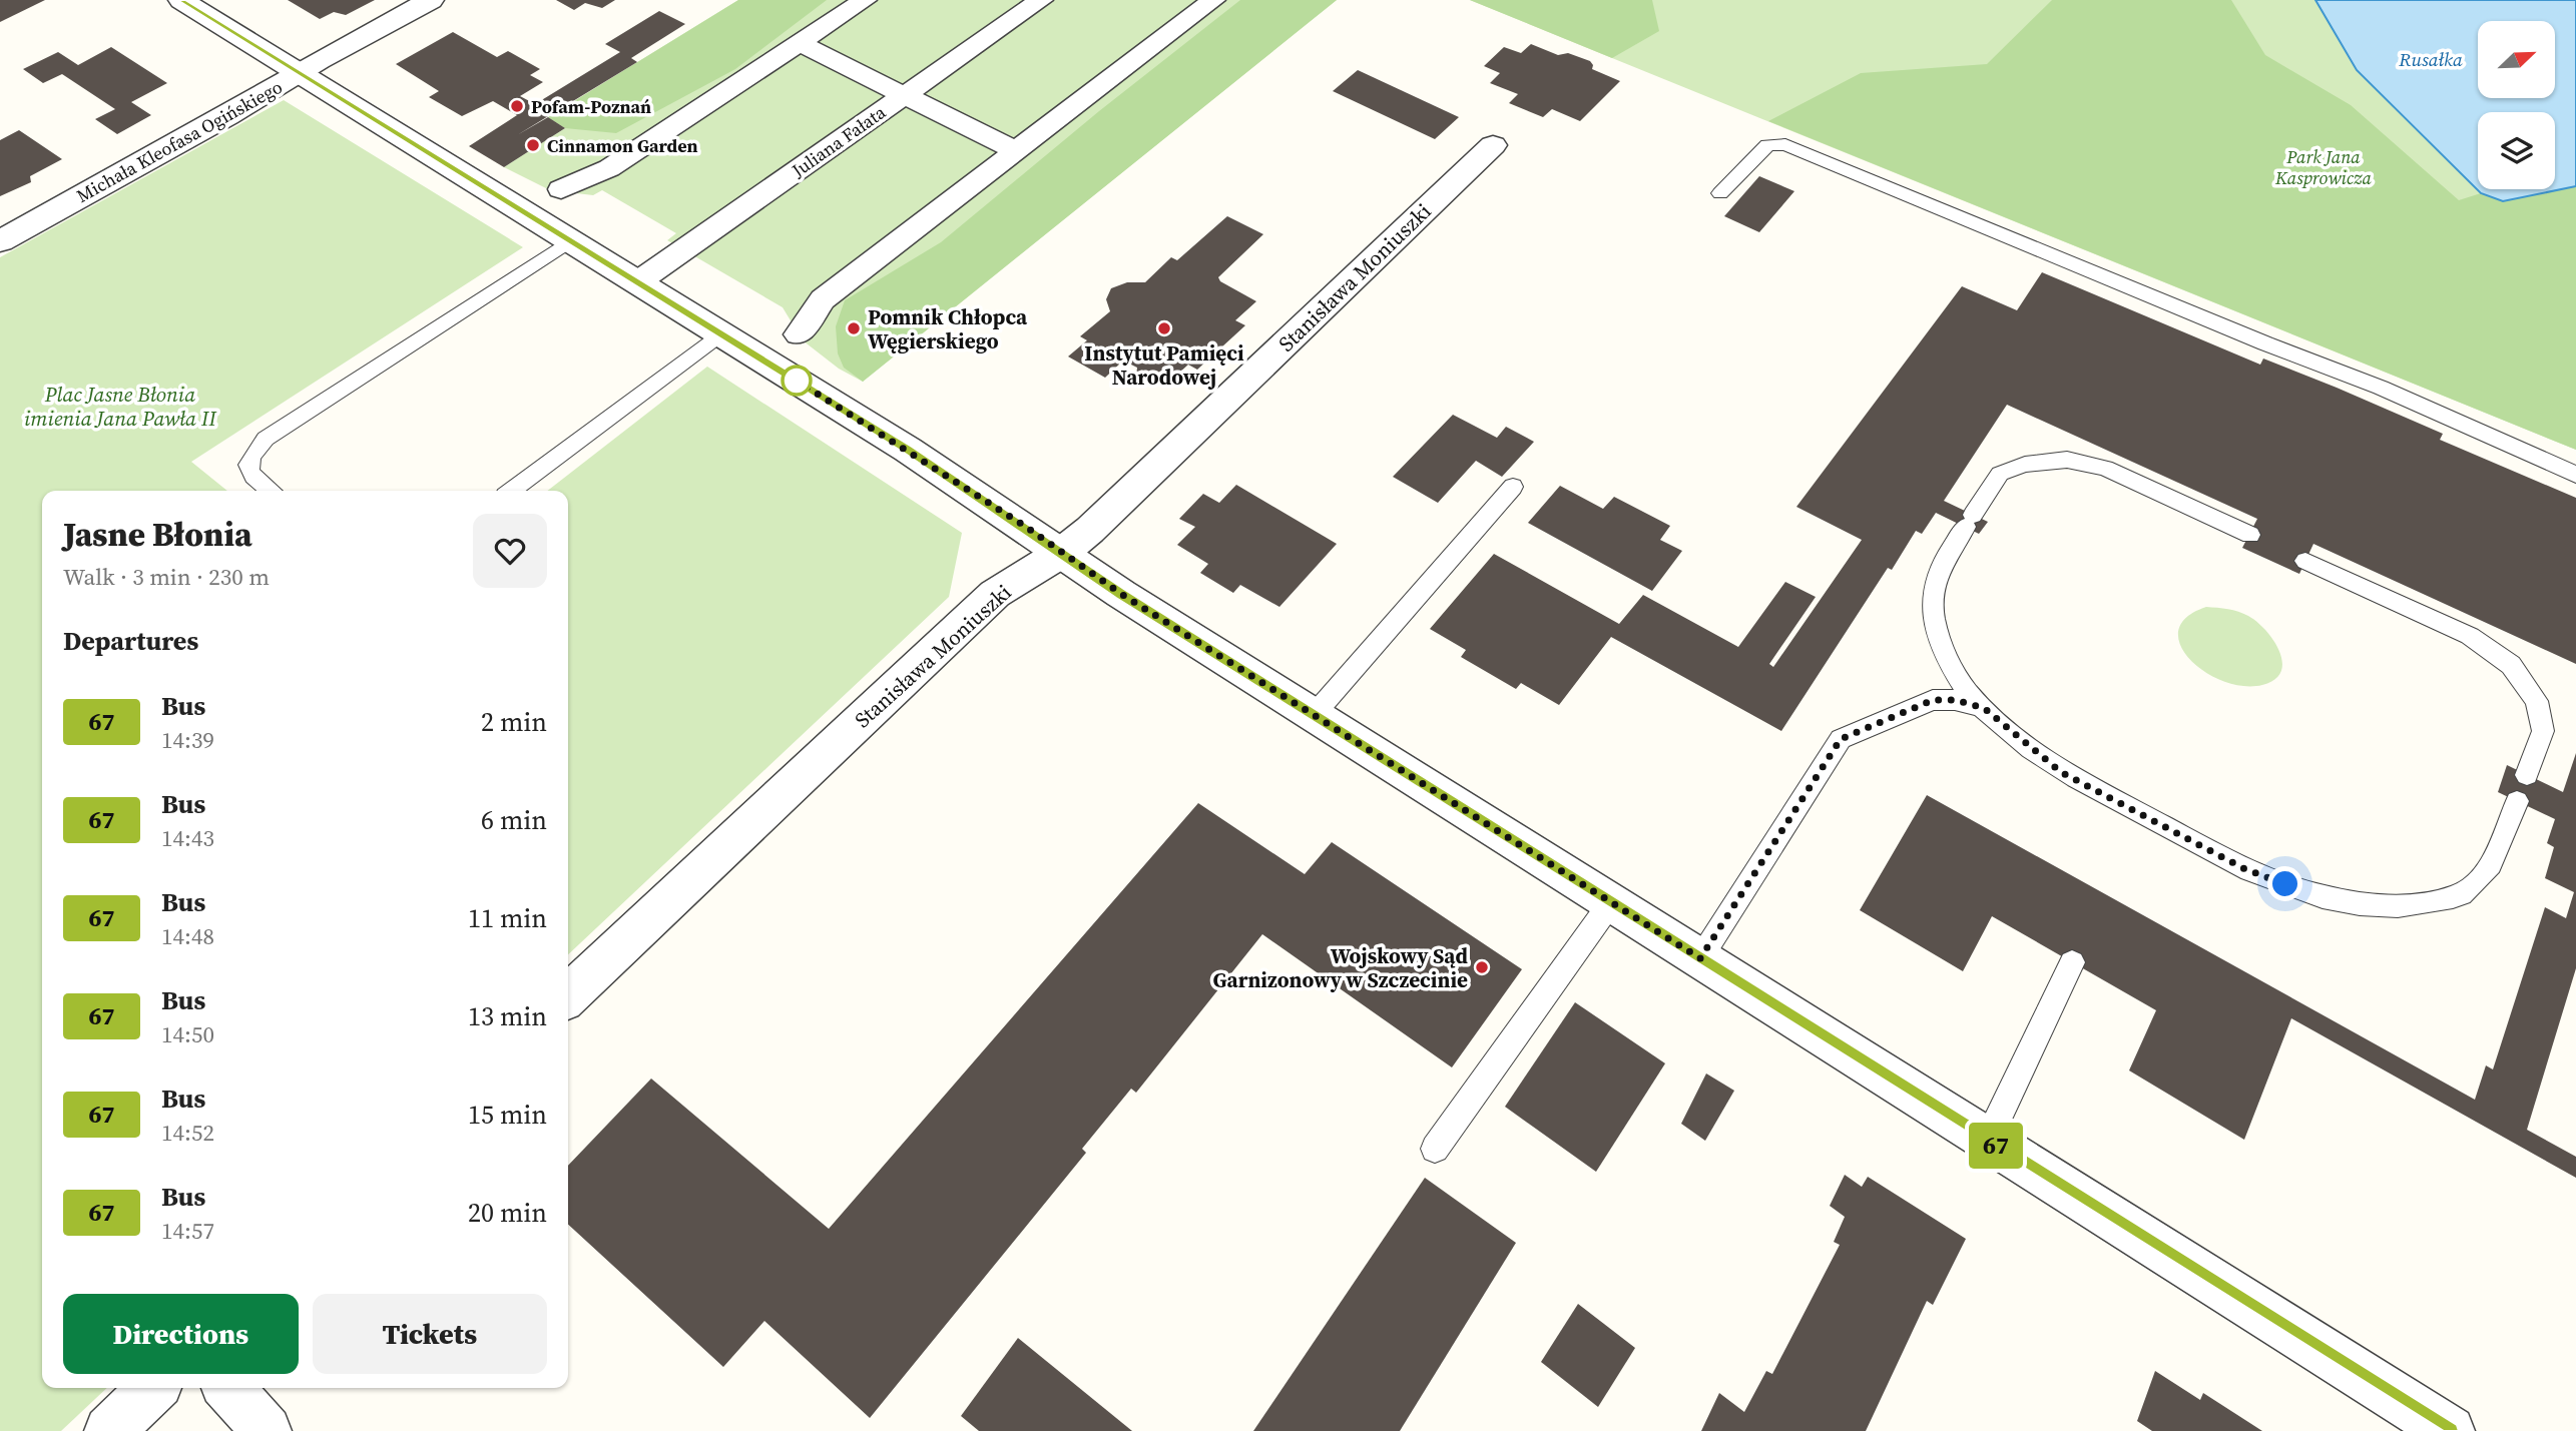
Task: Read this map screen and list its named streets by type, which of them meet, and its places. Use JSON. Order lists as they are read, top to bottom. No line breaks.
{"streets":{"street":["Michała Kleofasa Ogińskiego","Juliana Fałata","Stanisława Moniuszki"]},"water":["Rusałka"],"parks":["Park Jana Kasprowicza","Plac Jasne Błonia imienia Jana Pawła II"],"places":["Pofam-Poznań","Cinnamon Garden","Pomnik Chłopca Węgierskiego","Instytut Pamięci Narodowej","Wojskowy Sąd Garnizonowy w Szczecinie"],"lines":["bus line 67"],"north":"top right","page":{"on_map":"67","heading":[["Jasne Błonia","Walk · 3 min · 230 m"],"Departures"],"list":[{"mark":"67","name":"Bus","note":"14:39","value":"2 min"},{"mark":"67","name":"Bus","note":"14:43","value":"6 min"},{"mark":"67","name":"Bus","note":"14:48","value":"11 min"},{"mark":"67","name":"Bus","note":"14:50","value":"13 min"},{"mark":"67","name":"Bus","note":"14:52","value":"15 min"},{"mark":"67","name":"Bus","note":"14:57","value":"20 min"}],"buttons":["Directions","Tickets"]}}
